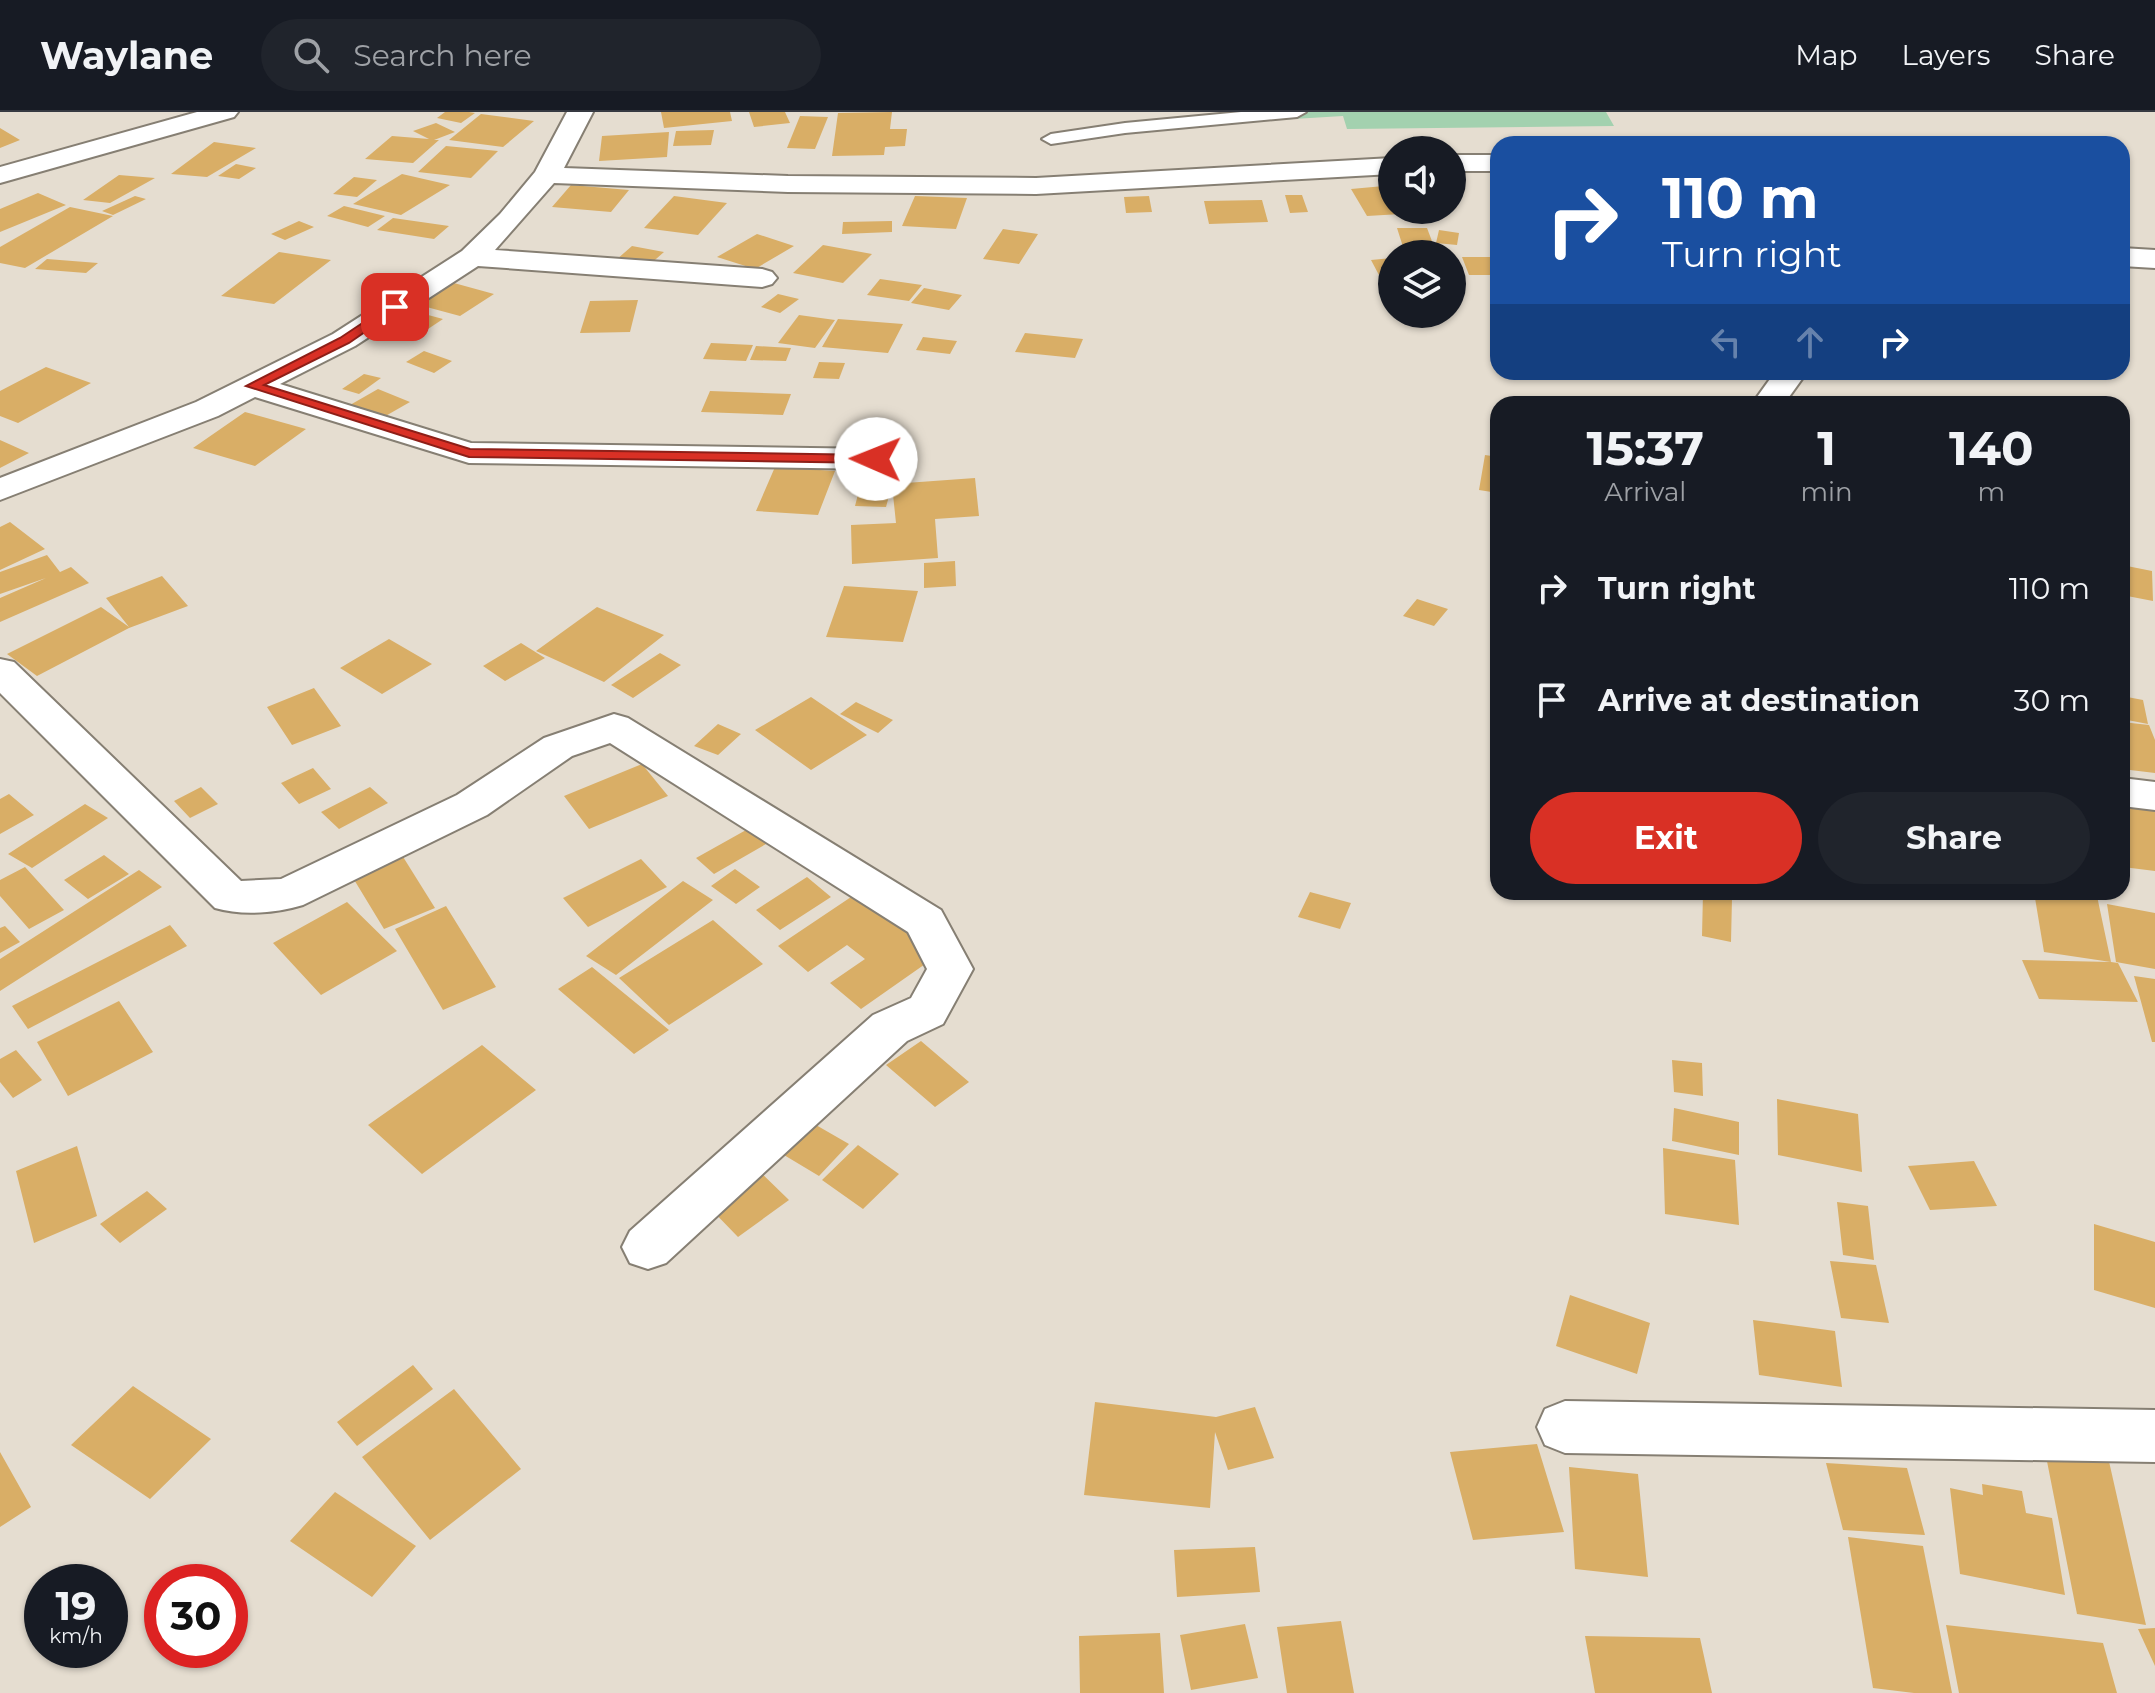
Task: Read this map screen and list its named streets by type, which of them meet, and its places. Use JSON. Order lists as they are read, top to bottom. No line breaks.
{"page":{"header":"Waylane","search":"Search here","nav":["Map","Layers","Share"],"turn":["110 m","Turn right"],"eta":["15:37","Arrival","1","min","140","m"],"list":[{"name":"Turn right","value":"110 m"},{"name":"Arrive at destination","value":"30 m"}],"buttons":["Exit","Share"],"speed":"19 km/h","limit":"30"}}
